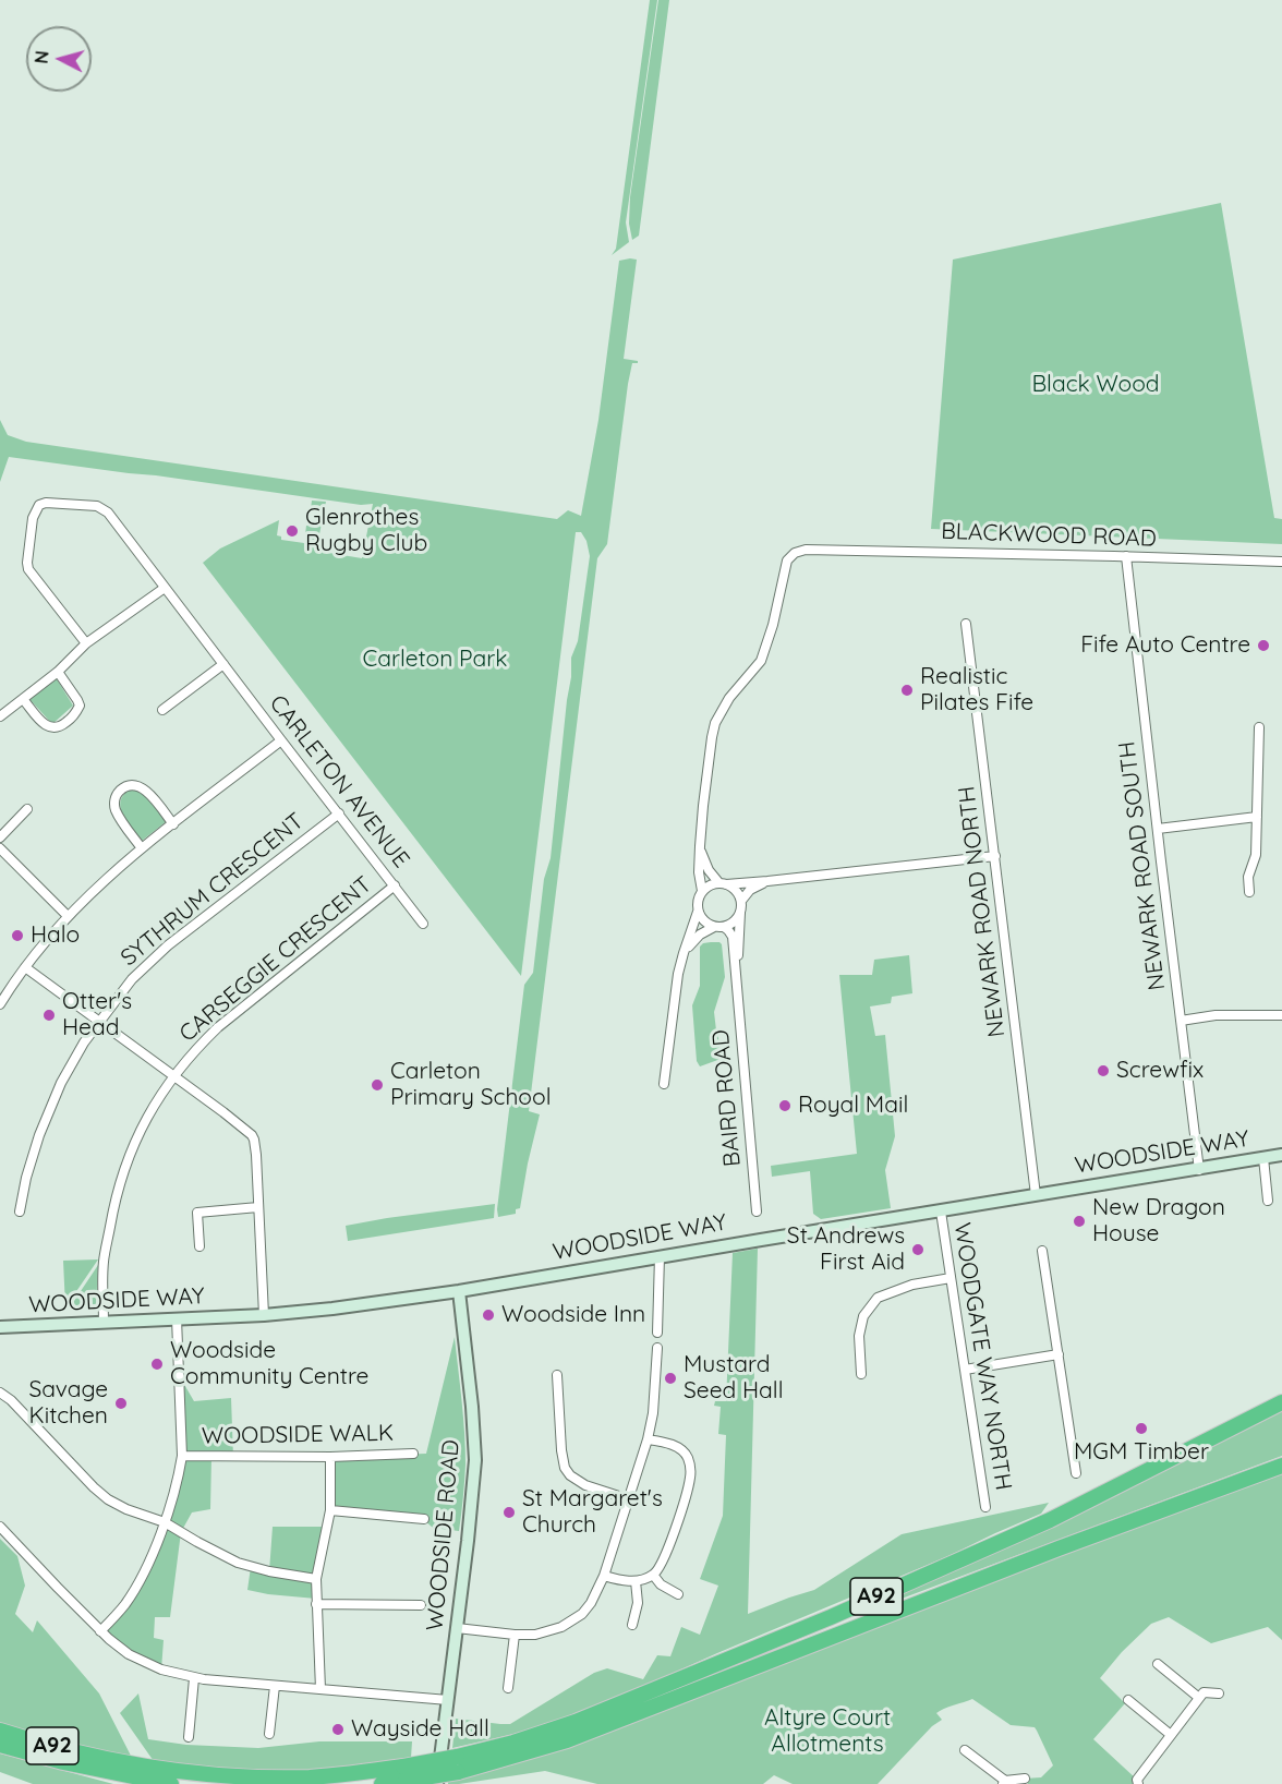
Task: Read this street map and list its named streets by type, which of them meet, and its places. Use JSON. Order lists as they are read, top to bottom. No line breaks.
{"streets":{"highway":["A92"],"street":["BLACKWOOD ROAD","CARLETON AVENUE","NEWARK ROAD SOUTH","SYTHRUM CRESCENT","NEWARK ROAD NORTH","CARSEGGIE CRESCENT","BAIRD ROAD","WOODSIDE WAY","WOODGATE WAY NORTH","WOODSIDE WALK","WOODSIDE ROAD"]},"crossings":[["BLACKWOOD ROAD","NEWARK ROAD SOUTH"],["CARLETON AVENUE","SYTHRUM CRESCENT"],["CARLETON AVENUE","CARSEGGIE CRESCENT"],["NEWARK ROAD SOUTH","WOODSIDE WAY"],["NEWARK ROAD NORTH","WOODSIDE WAY"],["CARSEGGIE CRESCENT","WOODSIDE WAY"],["WOODSIDE WAY","WOODGATE WAY NORTH"],["WOODSIDE WAY","WOODSIDE ROAD"]],"parks":["Black Wood","Carleton Park","Altyre Court Allotments"],"places":["Glenrothes Rugby Club","Fife Auto Centre","Realistic Pilates Fife","Halo","Otter's Head","Screwfix","Carleton Primary School","Royal Mail","New Dragon House","St Andrews First Aid","Woodside Inn","Woodside Community Centre","Mustard Seed Hall","Savage Kitchen","MGM Timber","St Margaret's Church","Wayside Hall"],"north":"left"}
